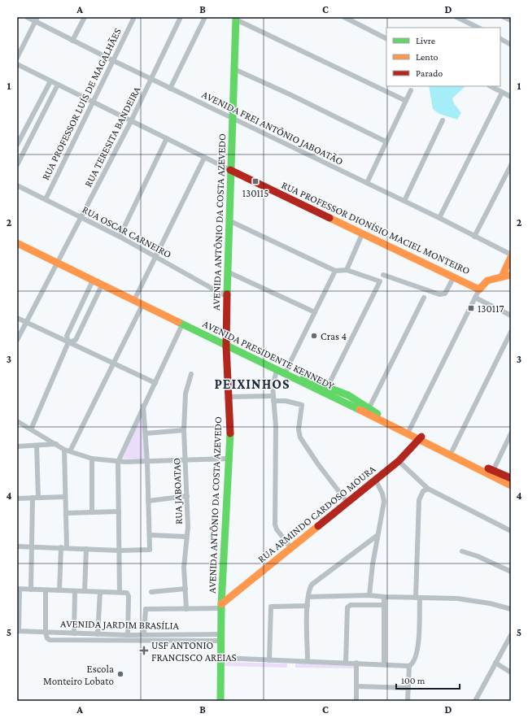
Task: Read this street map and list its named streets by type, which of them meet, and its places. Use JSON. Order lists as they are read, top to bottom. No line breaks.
{"streets":{"main road":["AVENIDA ANTÔNIO DA COSTA AZEVEDO","RUA PROFESSOR DIONÍSIO MACIEL MONTEIRO","AVENIDA PRESIDENTE KENNEDY","RUA ARMINDO CARDOSO MOURA"],"street":["RUA PROFESSOR LUÍS DE MAGALHÃES","AVENIDA FREI ANTÔNIO JABOATÃO","RUA TERESITA BANDEIRA","RUA OSCAR CARNEIRO","RUA JABOATAO","AVENIDA JARDIM BRASÍLIA"]},"crossings":[["RUA PROFESSOR LUÍS DE MAGALHÃES","AVENIDA FREI ANTÔNIO JABOATÃO"],["RUA PROFESSOR LUÍS DE MAGALHÃES","RUA OSCAR CARNEIRO"],["AVENIDA FREI ANTÔNIO JABOATÃO","RUA TERESITA BANDEIRA"],["AVENIDA FREI ANTÔNIO JABOATÃO","AVENIDA ANTÔNIO DA COSTA AZEVEDO"],["RUA TERESITA BANDEIRA","RUA OSCAR CARNEIRO"],["RUA TERESITA BANDEIRA","AVENIDA PRESIDENTE KENNEDY"],["AVENIDA ANTÔNIO DA COSTA AZEVEDO","RUA PROFESSOR DIONÍSIO MACIEL MONTEIRO"],["AVENIDA ANTÔNIO DA COSTA AZEVEDO","RUA OSCAR CARNEIRO"],["AVENIDA ANTÔNIO DA COSTA AZEVEDO","AVENIDA PRESIDENTE KENNEDY"],["AVENIDA ANTÔNIO DA COSTA AZEVEDO","RUA ARMINDO CARDOSO MOURA"],["AVENIDA ANTÔNIO DA COSTA AZEVEDO","AVENIDA JARDIM BRASÍLIA"],["AVENIDA PRESIDENTE KENNEDY","RUA ARMINDO CARDOSO MOURA"]],"districts":["PEIXINHOS"],"places":{"transit":["130115","130117"],"other":["Cras 4","Escola Monteiro Lobato"],"health":["USF ANTONIO FRANCISCO AREIAS"]},"legend":["Livre","Lento","Parado"],"scale_bar":"100 m","grid":{"columns":["A","B","C","D"],"rows":["1","2","3","4","5"]}}
